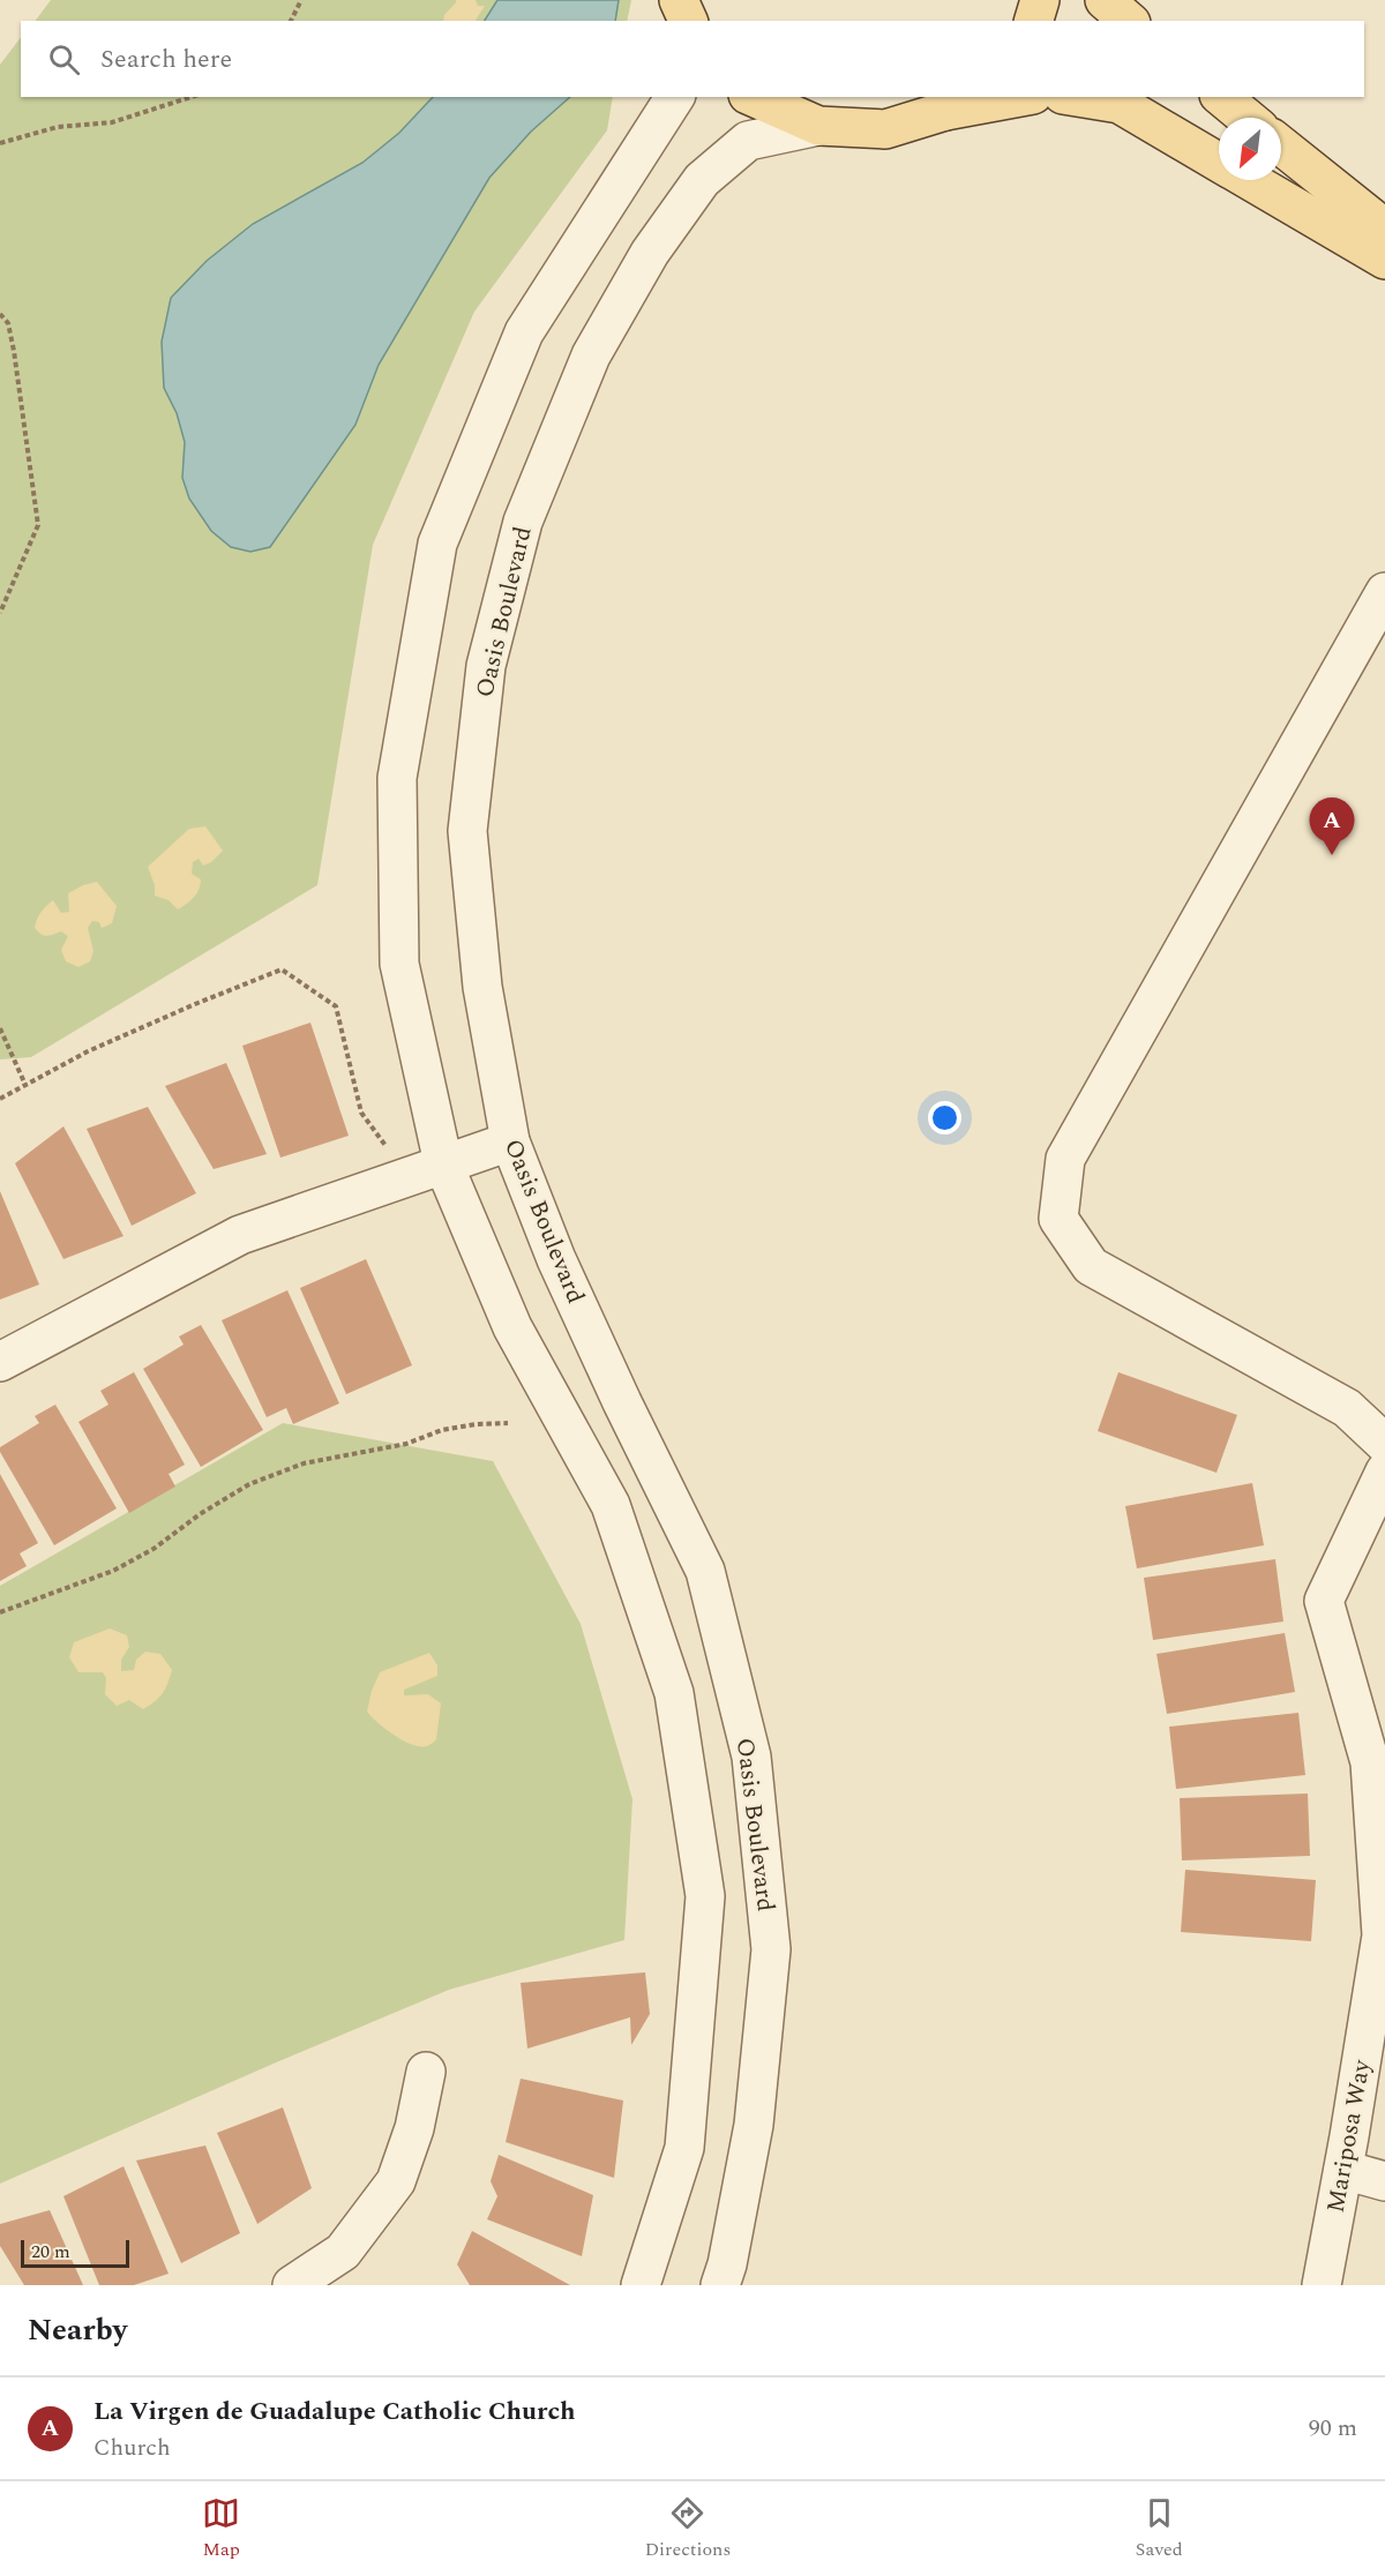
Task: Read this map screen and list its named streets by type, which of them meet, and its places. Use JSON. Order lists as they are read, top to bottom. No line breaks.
{"streets":{"main road":["Oasis Boulevard"],"street":["Mariposa Way"]},"scale_bar":"20 m","north":"bottom left","page":{"search":"Search here","pins":"A","scale":"20 m","heading":"Nearby","list":[{"mark":"A","name":"La Virgen de Guadalupe Catholic Church","note":"Church","value":"90 m"}],"nav":["Map","Directions","Saved"]}}
